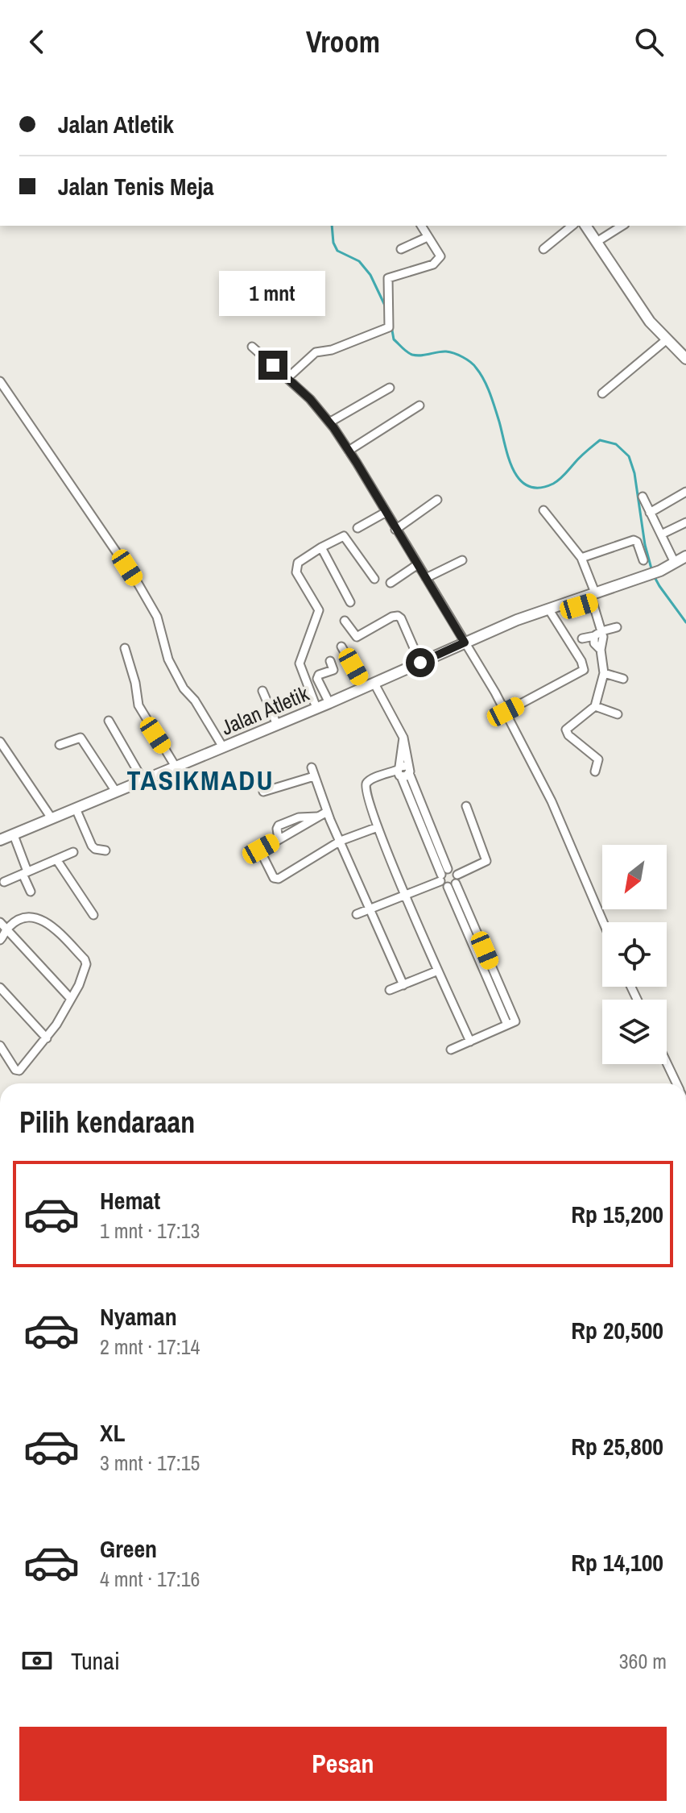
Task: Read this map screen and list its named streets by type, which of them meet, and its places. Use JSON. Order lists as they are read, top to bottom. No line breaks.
{"streets":{"street":["Jalan Atletik"]},"districts":["TASIKMADU"],"north":"bottom left","page":{"header":"Vroom","banner":["Jalan Atletik","Jalan Tenis Meja"],"bubble":"1 mnt","heading":"Pilih kendaraan","list":[{"name":"Hemat","note":"1 mnt · 17:13","value":"Rp 15,200"},{"name":"Nyaman","note":"2 mnt · 17:14","value":"Rp 20,500"},{"name":"XL","note":"3 mnt · 17:15","value":"Rp 25,800"},{"name":"Green","note":"4 mnt · 17:16","value":"Rp 14,100"}],"pay":["Tunai","360 m"],"buttons":"Pesan"}}
